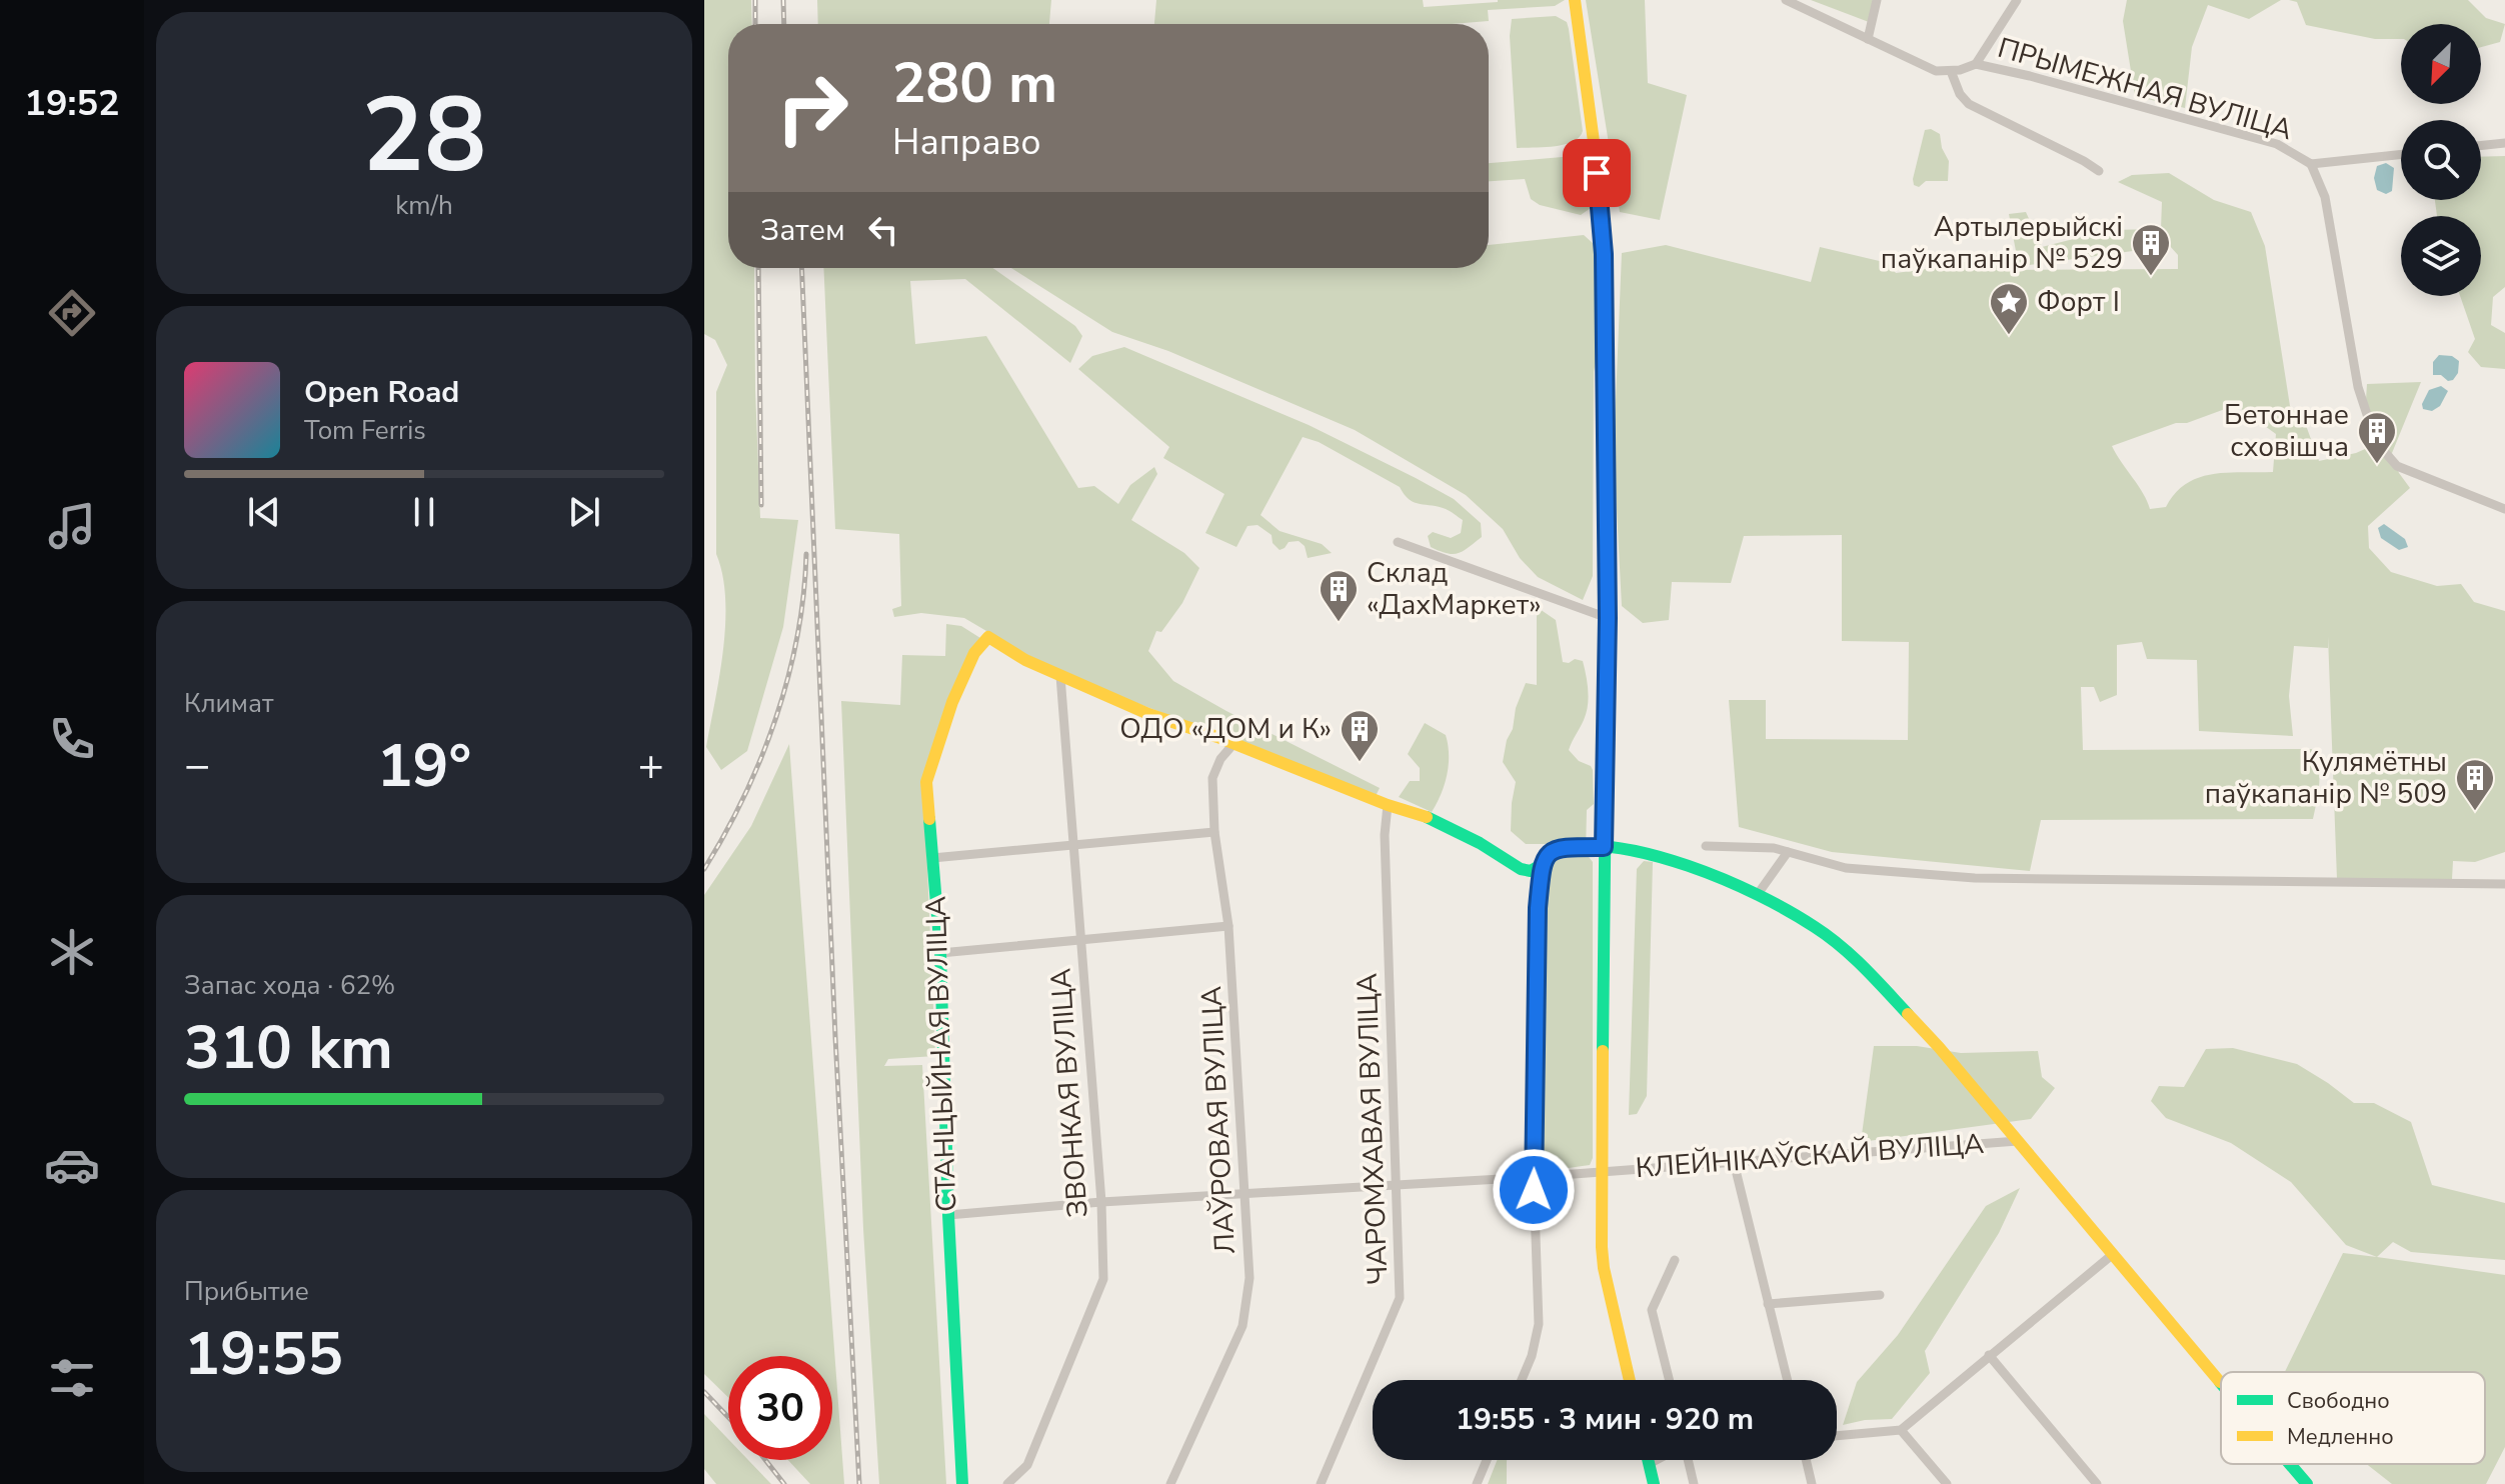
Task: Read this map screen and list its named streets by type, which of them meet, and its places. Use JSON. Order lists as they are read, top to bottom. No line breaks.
{"streets":{"street":["ПРЫМЕЖНАЯ ВУЛІЦА","СТАНЦЫЙНАЯ ВУЛІЦА","ЗВОНКАЯ ВУЛІЦА","ЛАЎРОВАЯ ВУЛІЦА","ЧАРОМХАВАЯ ВУЛІЦА","КЛЕЙНІКАЎСКАЙ ВУЛІЦА"]},"crossings":[["СТАНЦЫЙНАЯ ВУЛІЦА","ЗВОНКАЯ ВУЛІЦА"],["СТАНЦЫЙНАЯ ВУЛІЦА","КЛЕЙНІКАЎСКАЙ ВУЛІЦА"],["ЗВОНКАЯ ВУЛІЦА","КЛЕЙНІКАЎСКАЙ ВУЛІЦА"],["ЛАЎРОВАЯ ВУЛІЦА","КЛЕЙНІКАЎСКАЙ ВУЛІЦА"],["ЧАРОМХАВАЯ ВУЛІЦА","КЛЕЙНІКАЎСКАЙ ВУЛІЦА"]],"places":{"building":["Артылерыйскі паўкапанір № 529","Бетоннае сховішча","Склад «ДахМаркет»","ОДО «ДОМ и К»","Кулямётны паўкапанір № 509"],"place":["Форт I"]},"legend":["Свободно","Медленно"],"north":"bottom left","page":{"tabs":"19:52","tile":[["28","km/h"],"Климат",["Запас хода · 62%","310 km"],["Прибытие","19:55"]],"turn":["280 m","Направо"],"then":"Затем","song":["Open Road","Tom Ferris"],"heat":["−","19°","+"],"limit":"30","trip":"19:55 · 3 мин · 920 m"}}
